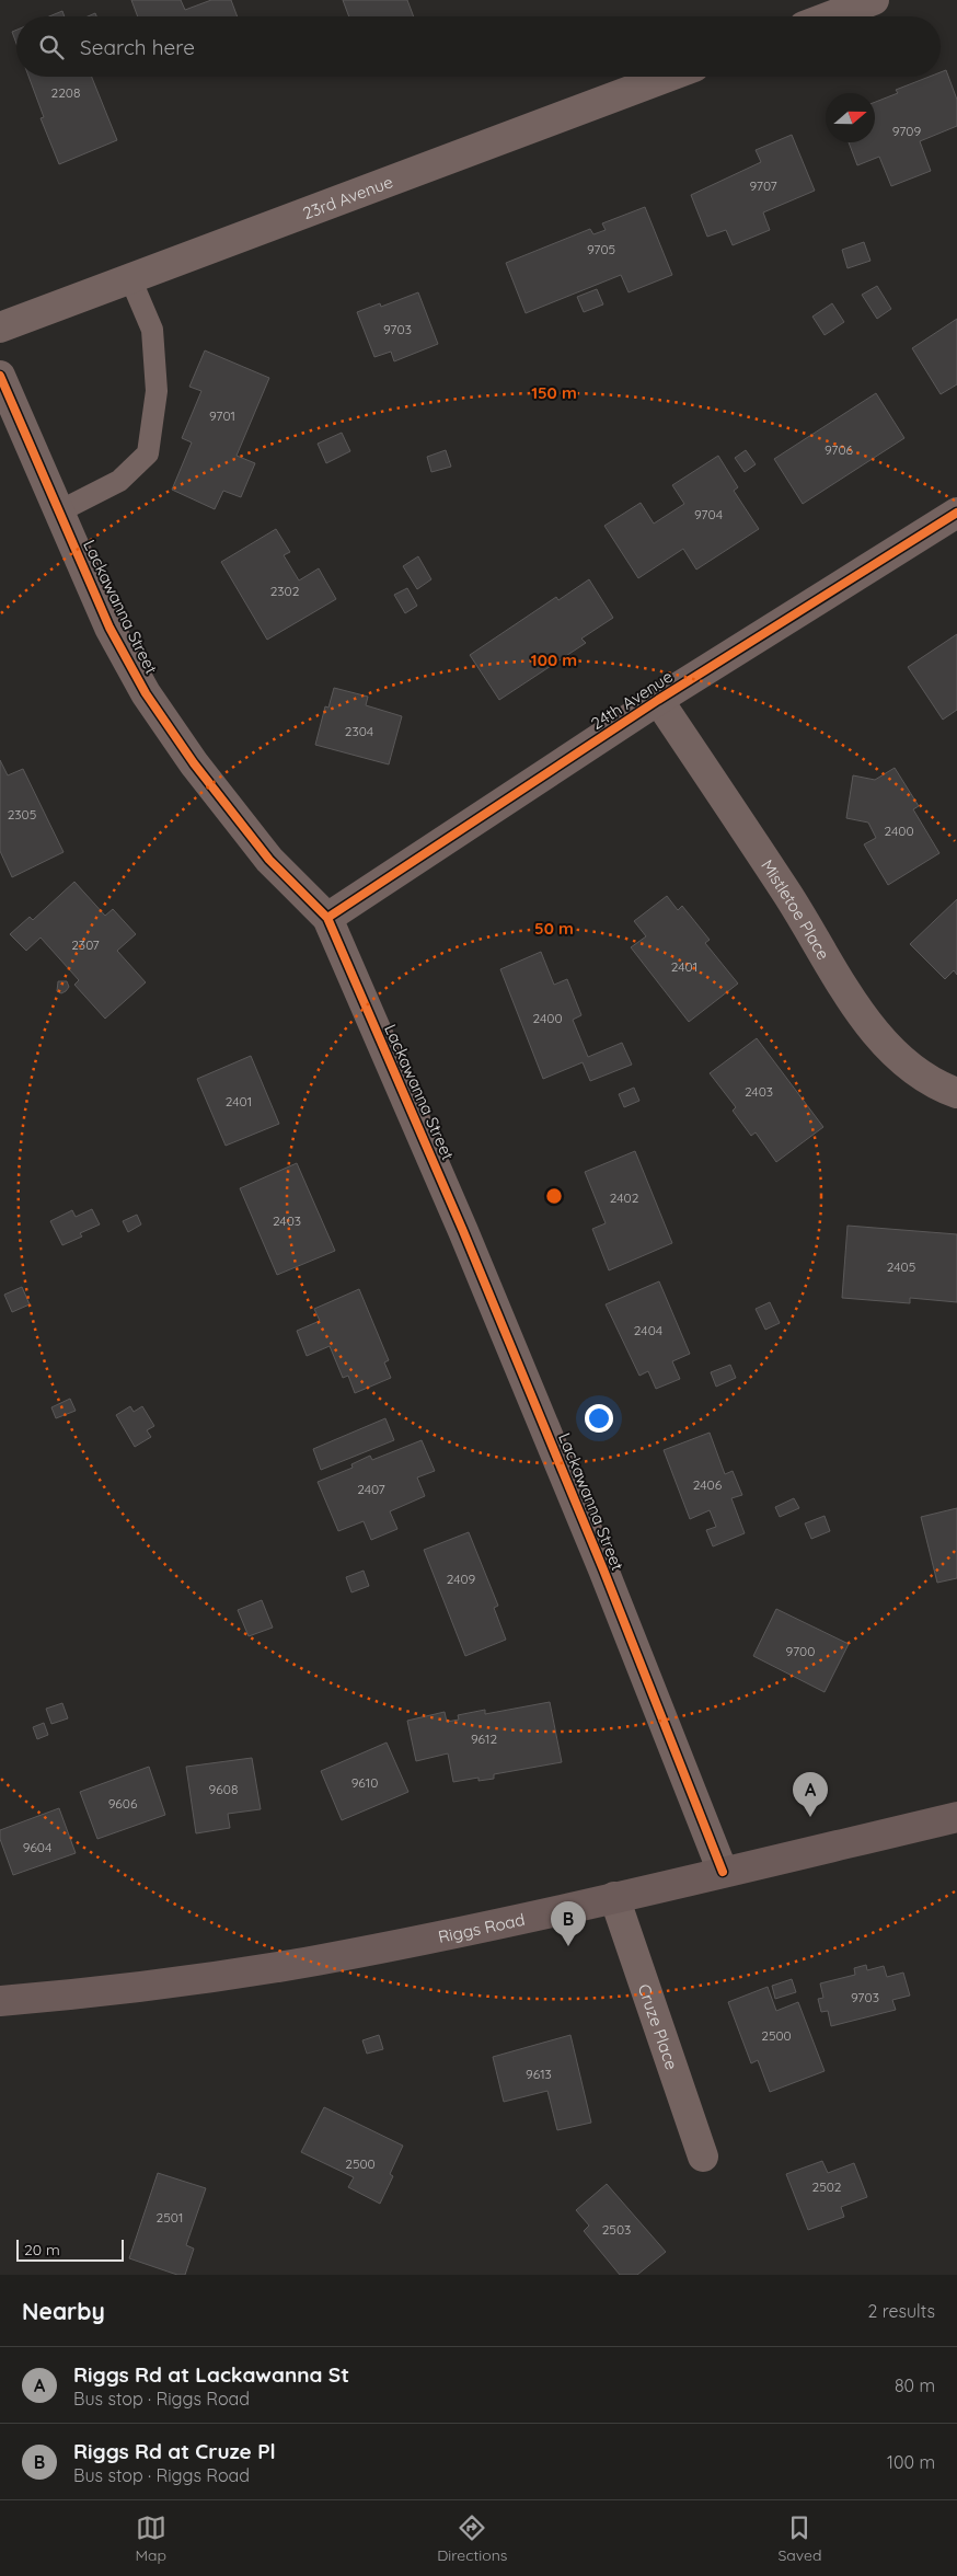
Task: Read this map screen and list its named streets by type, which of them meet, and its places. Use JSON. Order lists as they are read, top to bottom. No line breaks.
{"streets":{"main road":["Riggs Road"],"street":["23rd Avenue","Lackawanna Street","24th Avenue","Mistletoe Place","Cruze Place"]},"crossings":[["Lackawanna Street","24th Avenue"],["Lackawanna Street","Riggs Road"],["24th Avenue","Mistletoe Place"],["Riggs Road","Cruze Place"]],"house_numbers":["2208","9709","9707","9705","9703","9701","9706","9704","2302","2304","2305","2400","2307","2401","2400","2403","2401","2402","2403","2405","2404","2406","2407","2409","9700","9612","9610","9608","9606","9604","9703","2500","9613","2500","2502","2501","2503"],"scale_bar":"20 m","north":"right","page":{"search":"Search here","pins":["A","B"],"scale":"20 m","heading":["Nearby","2 results"],"list":[{"mark":"A","name":"Riggs Rd at Lackawanna St","note":"Bus stop · Riggs Road","value":"80 m"},{"mark":"B","name":"Riggs Rd at Cruze Pl","note":"Bus stop · Riggs Road","value":"100 m"}],"nav":["Map","Directions","Saved"]},"rings":["150 m","100 m","50 m"]}
